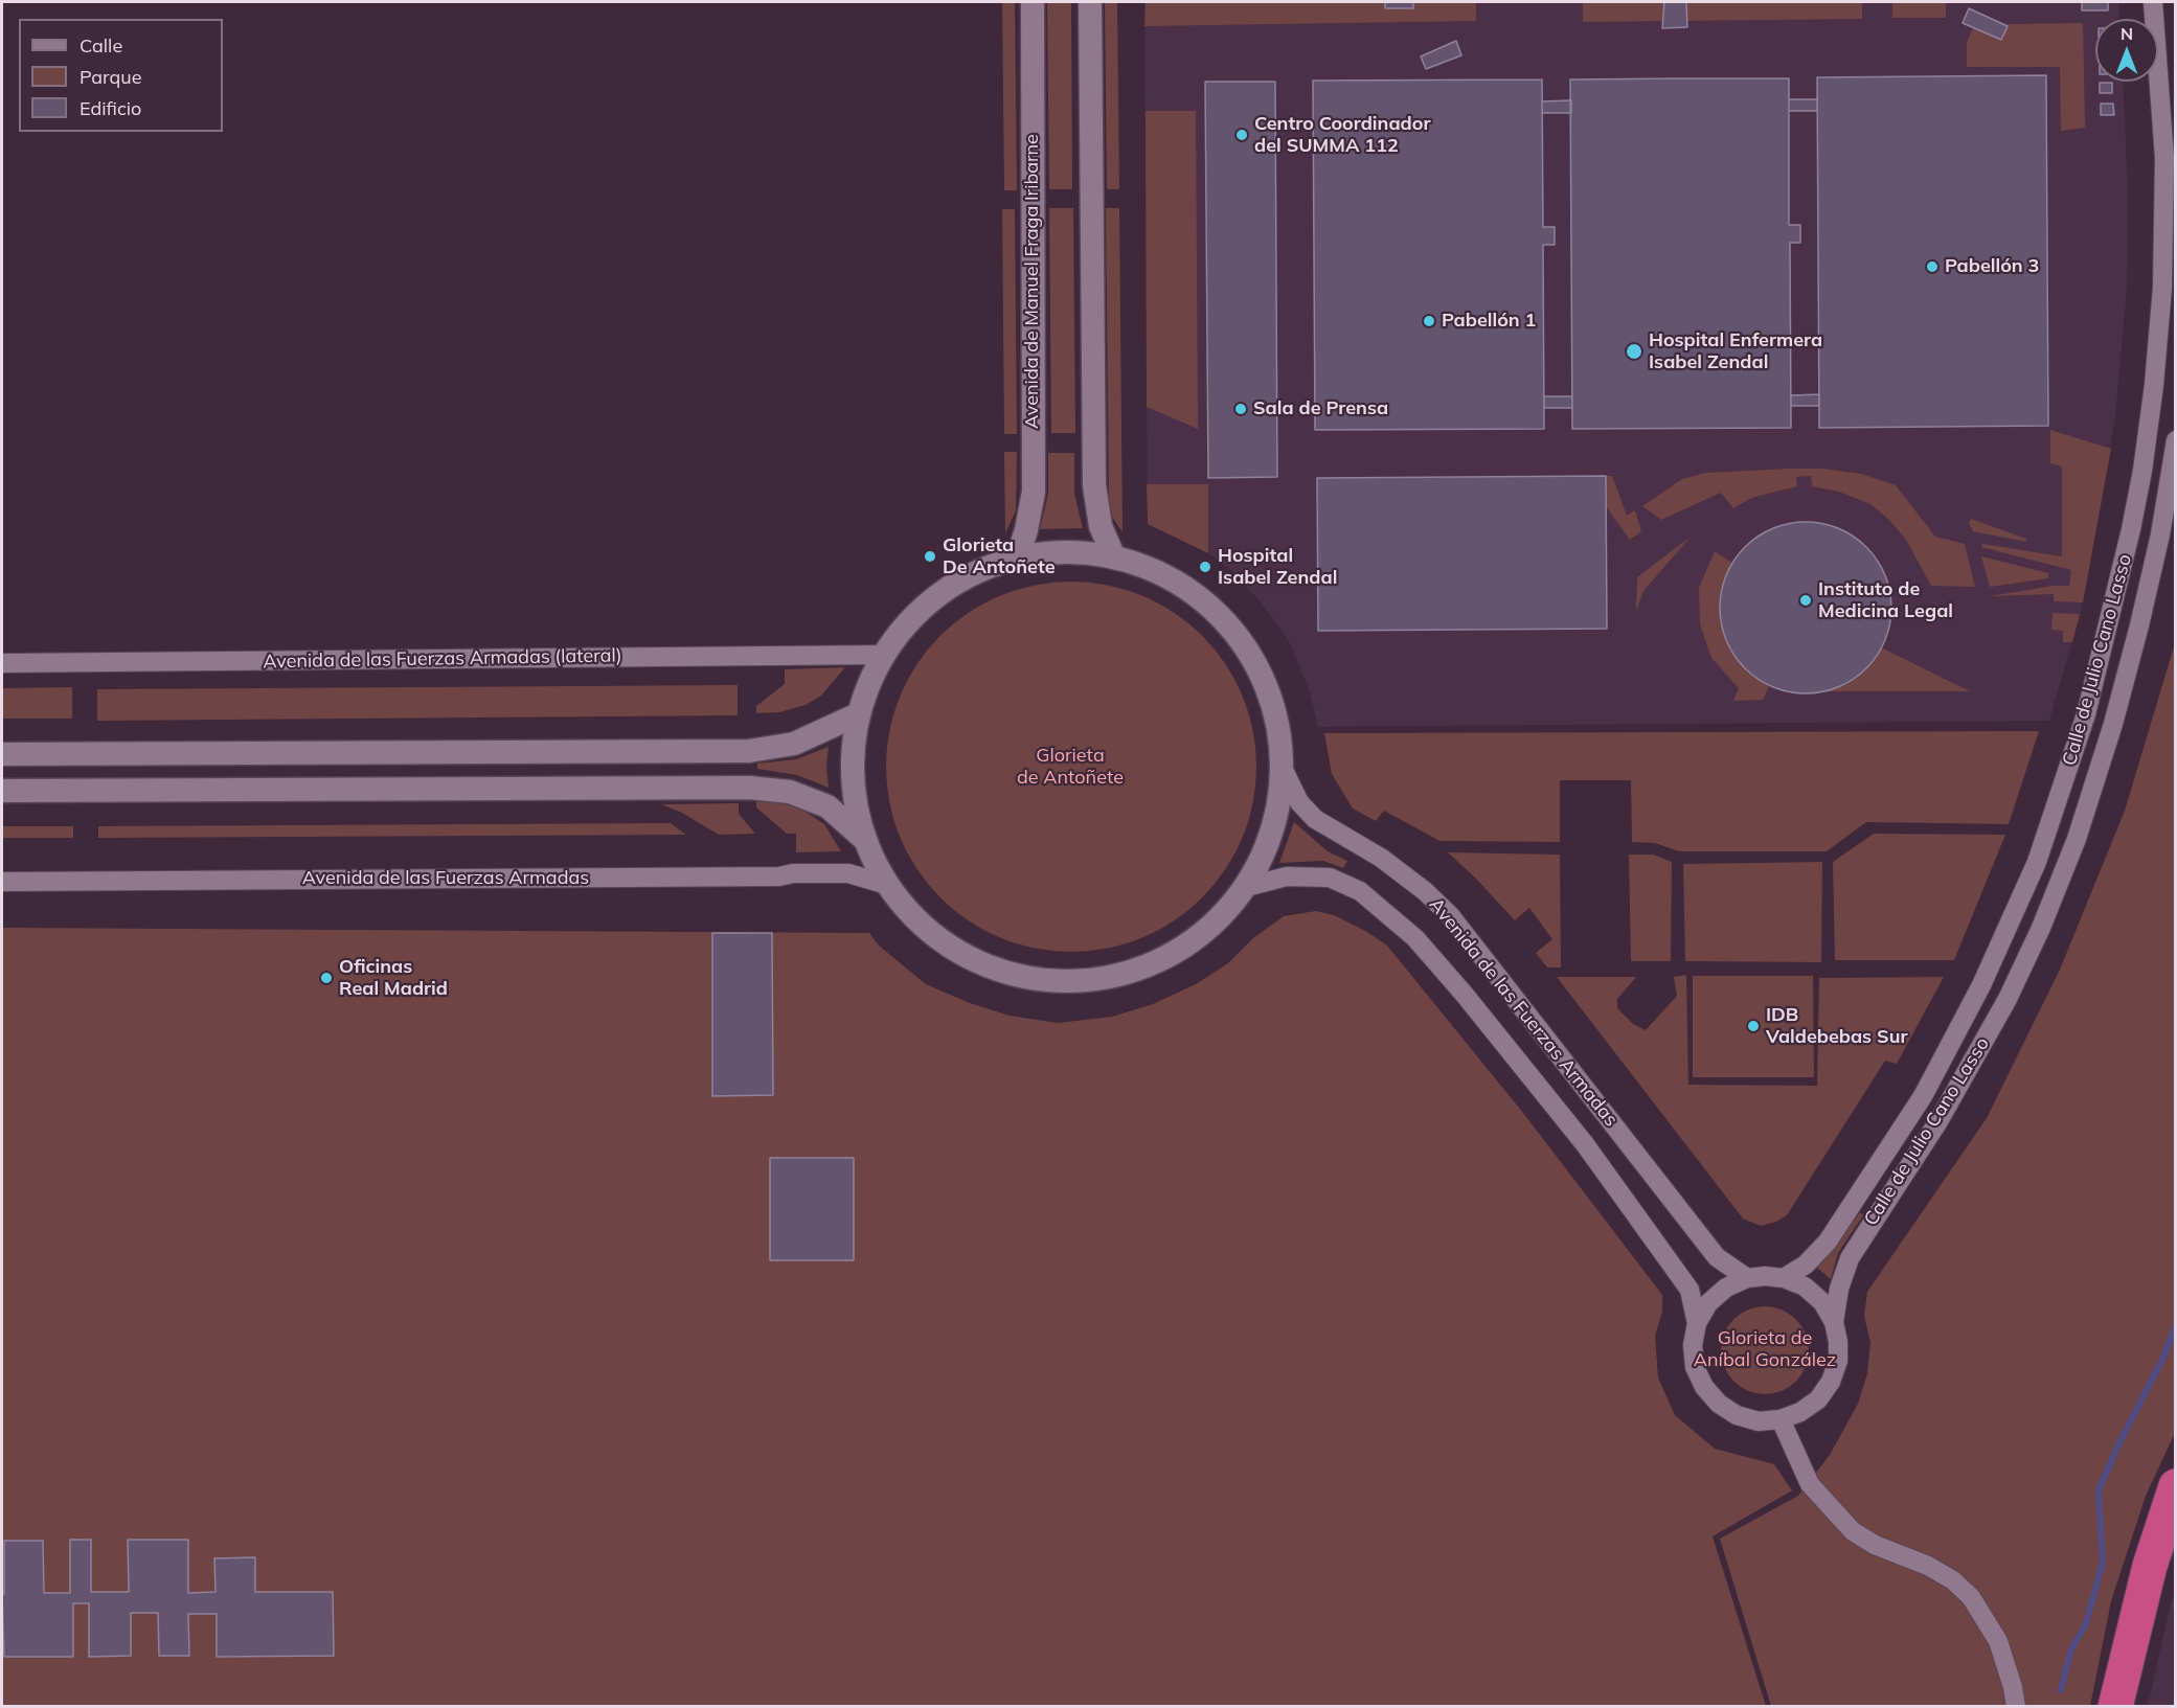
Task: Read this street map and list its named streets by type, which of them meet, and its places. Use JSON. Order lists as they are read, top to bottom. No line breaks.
{"streets":{"street":["Avenida de Manuel Fraga Iribarne","Avenida de las Fuerzas Armadas (lateral)","Calle de Julio Cano Lasso","Avenida de las Fuerzas Armadas"]},"crossings":[["Calle de Julio Cano Lasso","Avenida de las Fuerzas Armadas"]],"parks":["Glorieta de Antoñete","Glorieta de Aníbal González"],"places":["Centro Coordinador del SUMMA 112","Pabellón 3","Pabellón 1","Hospital Enfermera Isabel Zendal","Sala de Prensa","Glorieta De Antoñete","Hospital Isabel Zendal","Instituto de Medicina Legal","Oficinas Real Madrid","IDB Valdebebas Sur"],"legend":["Calle","Parque","Edificio"],"north":"top"}
